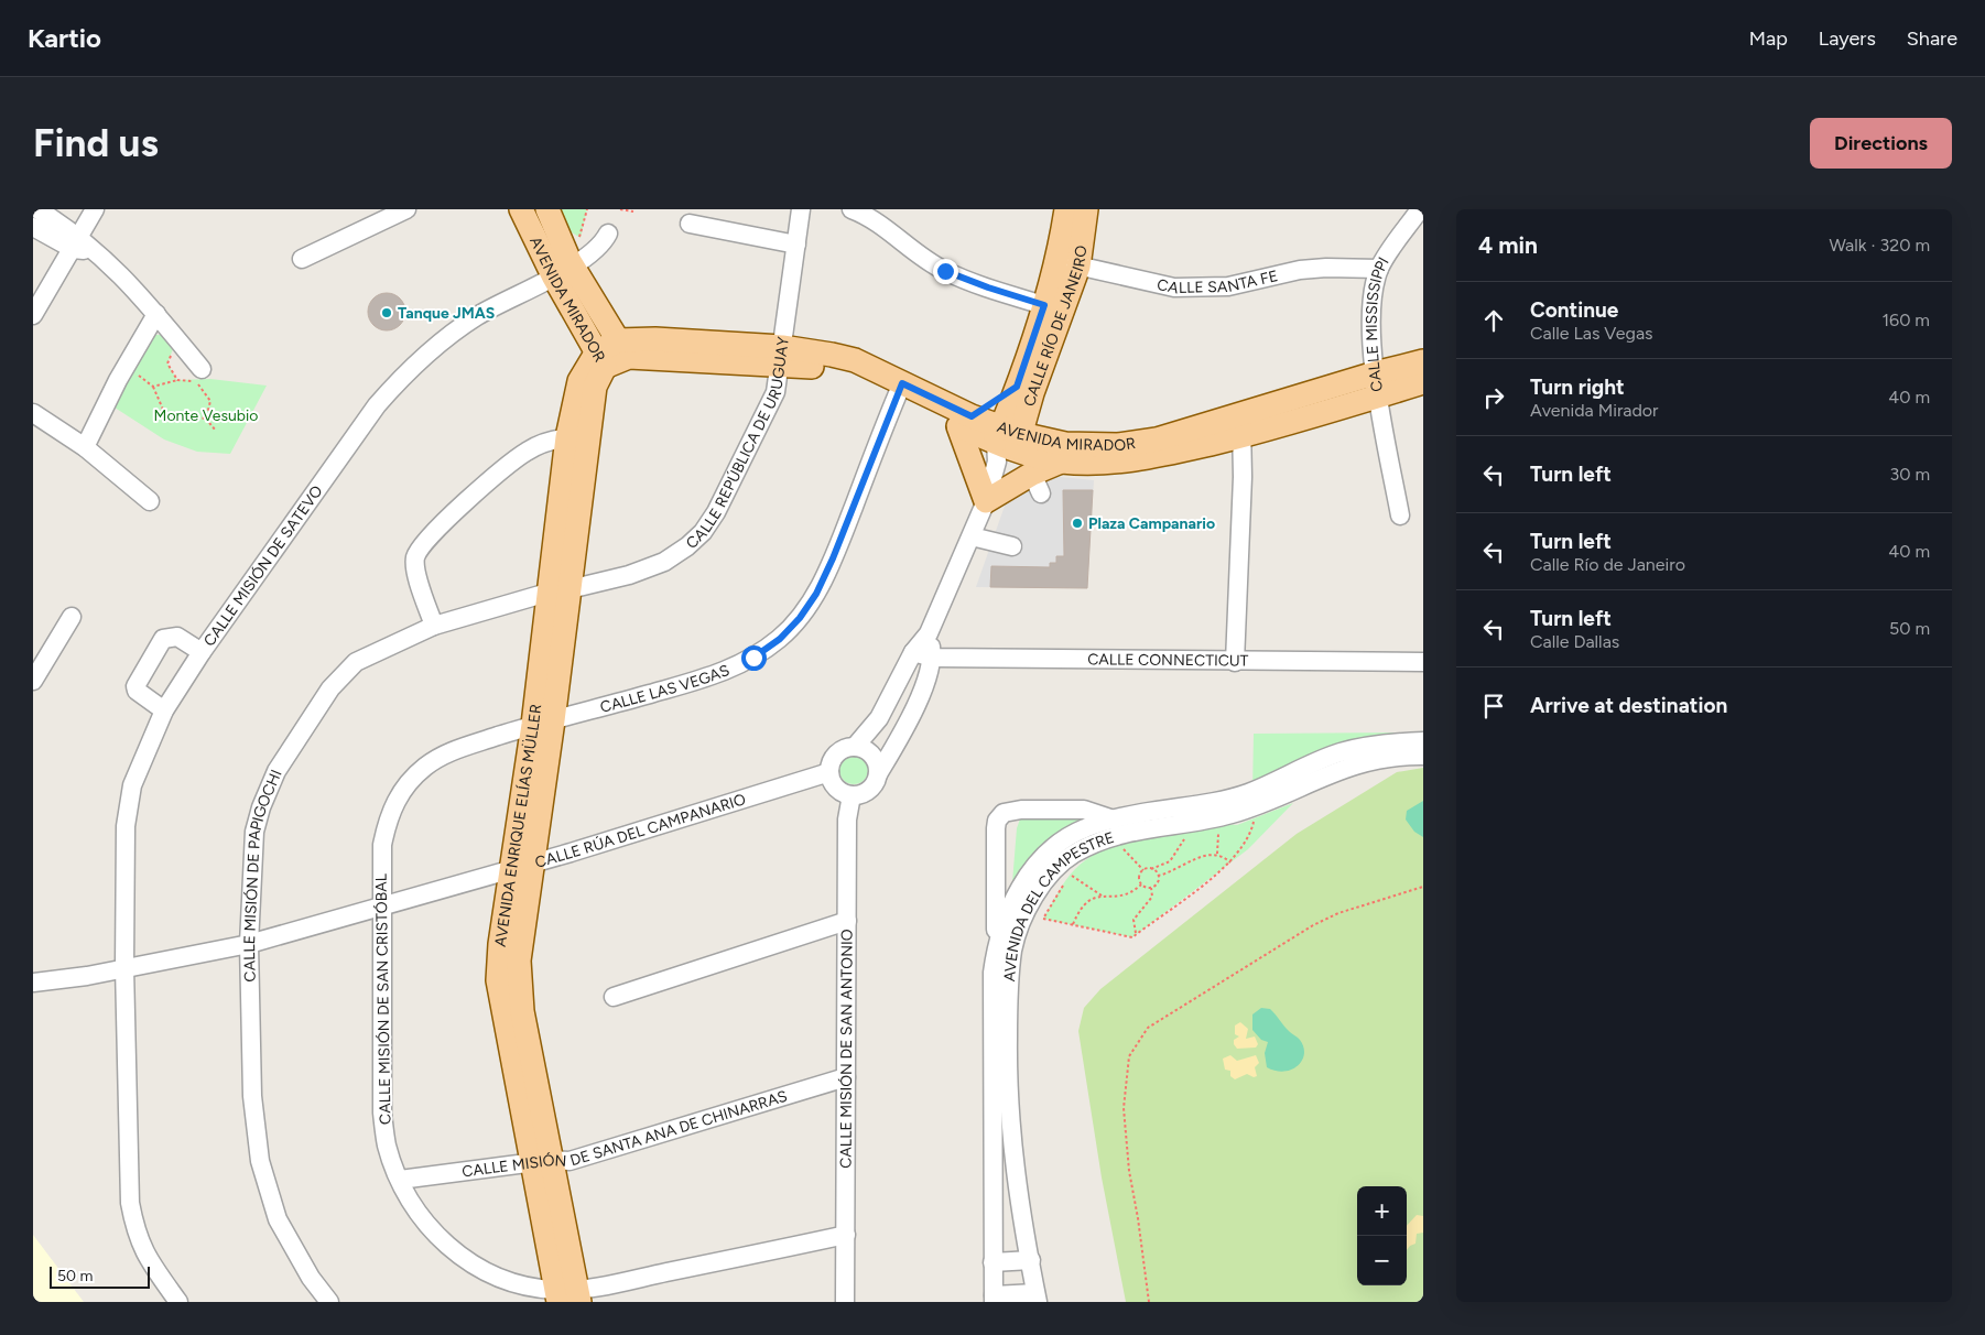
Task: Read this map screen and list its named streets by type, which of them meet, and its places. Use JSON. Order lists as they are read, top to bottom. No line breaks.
{"streets":{"main road":["AVENIDA MIRADOR","CALLE RÍO DE JANEIRO","AVENIDA ENRIQUE ELÍAS MÜLLER"],"street":["CALLE SANTA FE","CALLE MISSISSIPPI","CALLE REPÚBLICA DE URUGUAY","CALLE MISIÓN DE SATEVO","CALLE CONNECTICUT","CALLE LAS VEGAS","CALLE RÚA DEL CAMPANARIO","CALLE MISIÓN DE PAPIGOCHI","AVENIDA DEL CAMPESTRE","CALLE MISIÓN DE SAN CRISTÓBAL","CALLE MISIÓN DE SAN ANTONIO","CALLE MISIÓN DE SANTA ANA DE CHINARRAS"]},"crossings":[["CALLE SANTA FE","CALLE RÍO DE JANEIRO"],["CALLE SANTA FE","CALLE MISSISSIPPI"],["AVENIDA MIRADOR","CALLE RÍO DE JANEIRO"],["AVENIDA MIRADOR","CALLE MISSISSIPPI"],["AVENIDA MIRADOR","CALLE REPÚBLICA DE URUGUAY"],["AVENIDA MIRADOR","CALLE MISIÓN DE SATEVO"],["AVENIDA MIRADOR","CALLE LAS VEGAS"],["AVENIDA MIRADOR","AVENIDA ENRIQUE ELÍAS MÜLLER"],["CALLE RÍO DE JANEIRO","CALLE CONNECTICUT"],["CALLE RÍO DE JANEIRO","CALLE RÚA DEL CAMPANARIO"],["CALLE RÍO DE JANEIRO","CALLE MISIÓN DE SAN ANTONIO"],["CALLE REPÚBLICA DE URUGUAY","AVENIDA ENRIQUE ELÍAS MÜLLER"],["CALLE REPÚBLICA DE URUGUAY","CALLE MISIÓN DE PAPIGOCHI"],["CALLE MISIÓN DE SATEVO","CALLE RÚA DEL CAMPANARIO"],["CALLE LAS VEGAS","AVENIDA ENRIQUE ELÍAS MÜLLER"],["CALLE LAS VEGAS","CALLE MISIÓN DE SAN CRISTÓBAL"],["AVENIDA ENRIQUE ELÍAS MÜLLER","CALLE RÚA DEL CAMPANARIO"],["AVENIDA ENRIQUE ELÍAS MÜLLER","CALLE MISIÓN DE PAPIGOCHI"],["AVENIDA ENRIQUE ELÍAS MÜLLER","CALLE MISIÓN DE SAN CRISTÓBAL"],["AVENIDA ENRIQUE ELÍAS MÜLLER","CALLE MISIÓN DE SANTA ANA DE CHINARRAS"],["CALLE RÚA DEL CAMPANARIO","CALLE MISIÓN DE PAPIGOCHI"],["CALLE RÚA DEL CAMPANARIO","CALLE MISIÓN DE SAN CRISTÓBAL"],["CALLE RÚA DEL CAMPANARIO","CALLE MISIÓN DE SAN ANTONIO"],["CALLE MISIÓN DE SAN CRISTÓBAL","CALLE MISIÓN DE SAN ANTONIO"],["CALLE MISIÓN DE SAN CRISTÓBAL","CALLE MISIÓN DE SANTA ANA DE CHINARRAS"],["CALLE MISIÓN DE SAN ANTONIO","CALLE MISIÓN DE SANTA ANA DE CHINARRAS"]],"parks":["Monte Vesubio"],"places":["Tanque JMAS","Plaza Campanario"],"scale_bar":"50 m","page":{"header":"Kartio","nav":["Map","Layers","Share"],"buttons":"Directions","title":"Find us","heading":["4 min","Walk · 320 m"],"list":[["Continue","Calle Las Vegas","160 m"],["Turn right","Avenida Mirador","40 m"],["Turn left","30 m"],["Turn left","Calle Río de Janeiro","40 m"],["Turn left","Calle Dallas","50 m"],"Arrive at destination"],"map_buttons":["+","−"],"scale":"50 m"}}
